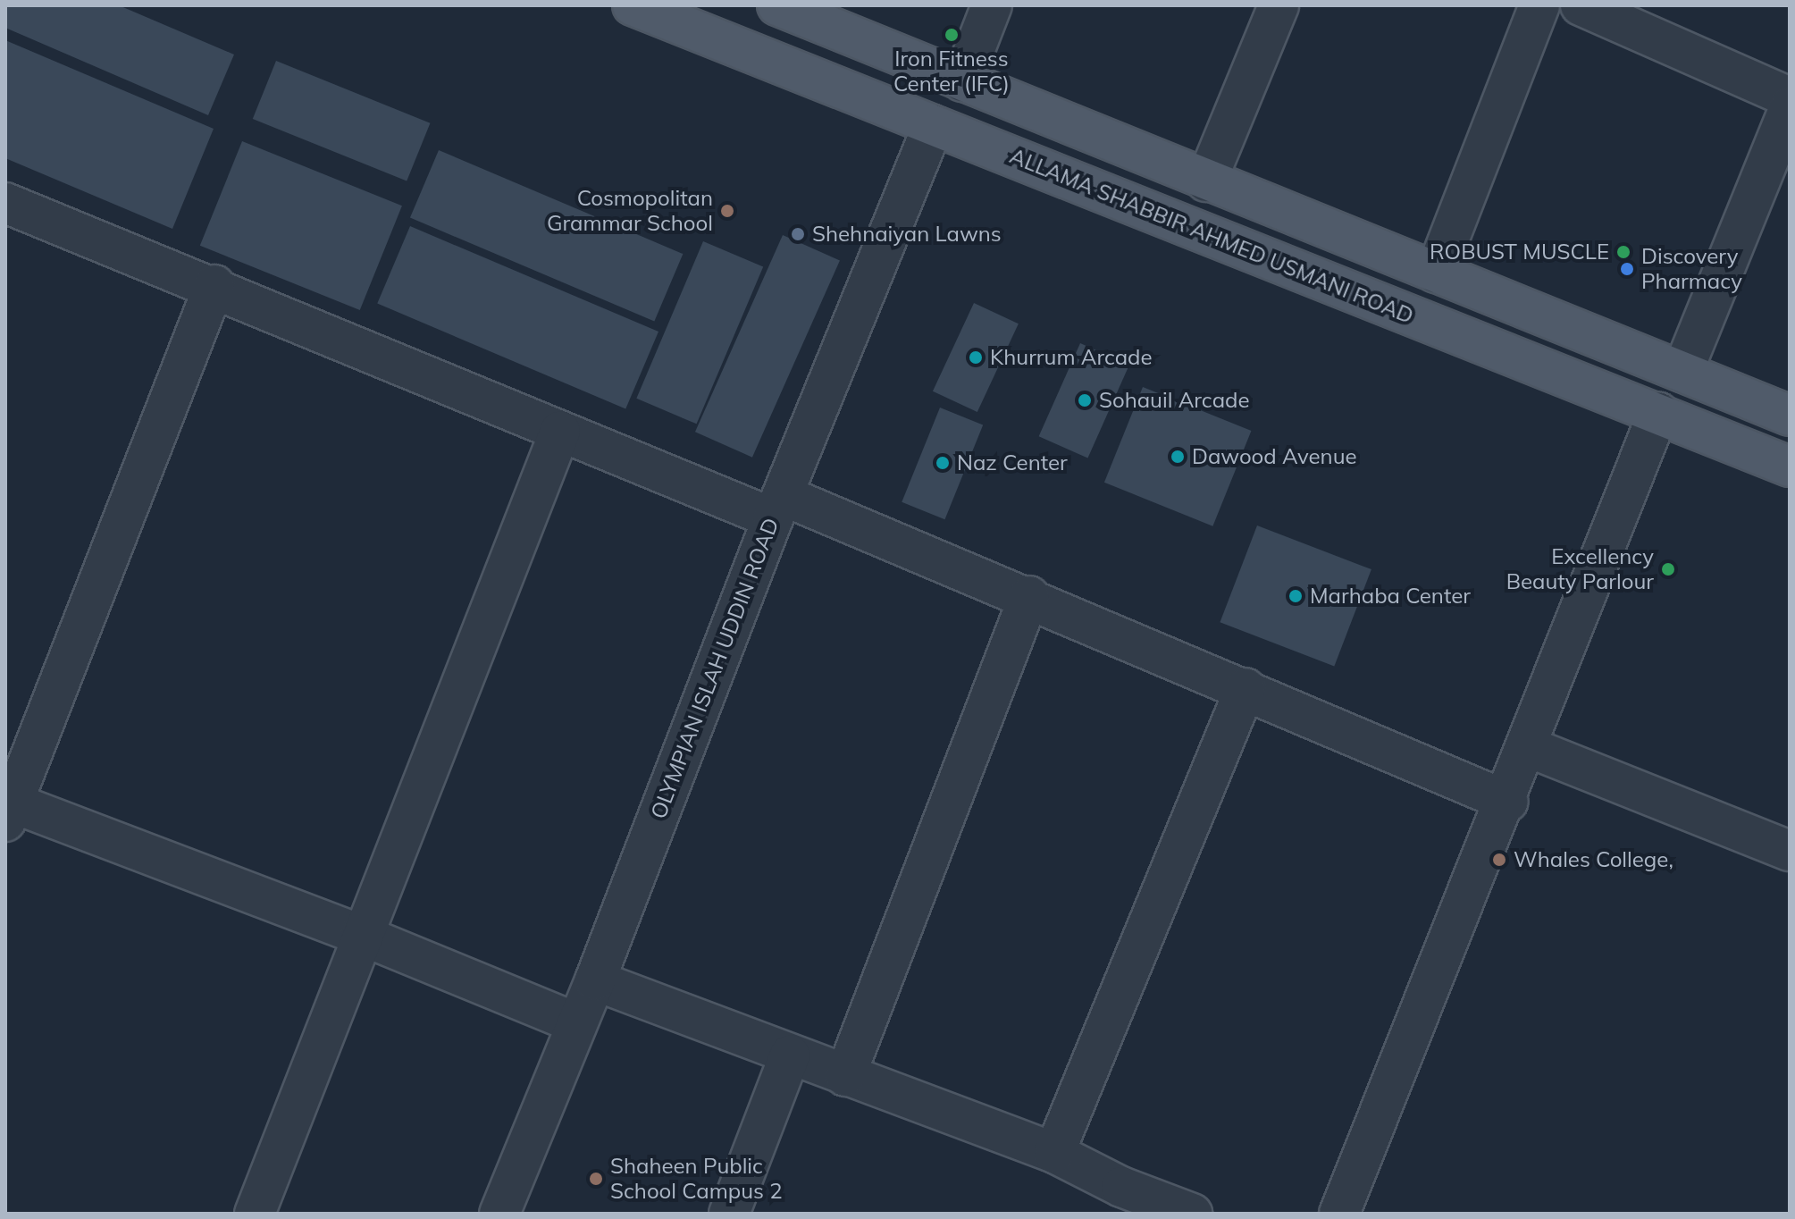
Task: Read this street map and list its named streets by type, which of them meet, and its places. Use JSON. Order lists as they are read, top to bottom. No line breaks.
{"streets":{"main road":["ALLAMA SHABBIR AHMED USMANI ROAD"],"street":["OLYMPIAN ISLAH UDDIN ROAD"]},"crossings":[["ALLAMA SHABBIR AHMED USMANI ROAD","OLYMPIAN ISLAH UDDIN ROAD"]],"places":["Iron Fitness Center (IFC)","Cosmopolitan Grammar School","Shehnaiyan Lawns","ROBUST MUSCLE","Discovery Pharmacy","Khurrum Arcade","Sohauil Arcade","Dawood Avenue","Naz Center","Excellency Beauty Parlour","Marhaba Center","Whales College,","Shaheen Public School Campus 2"]}
